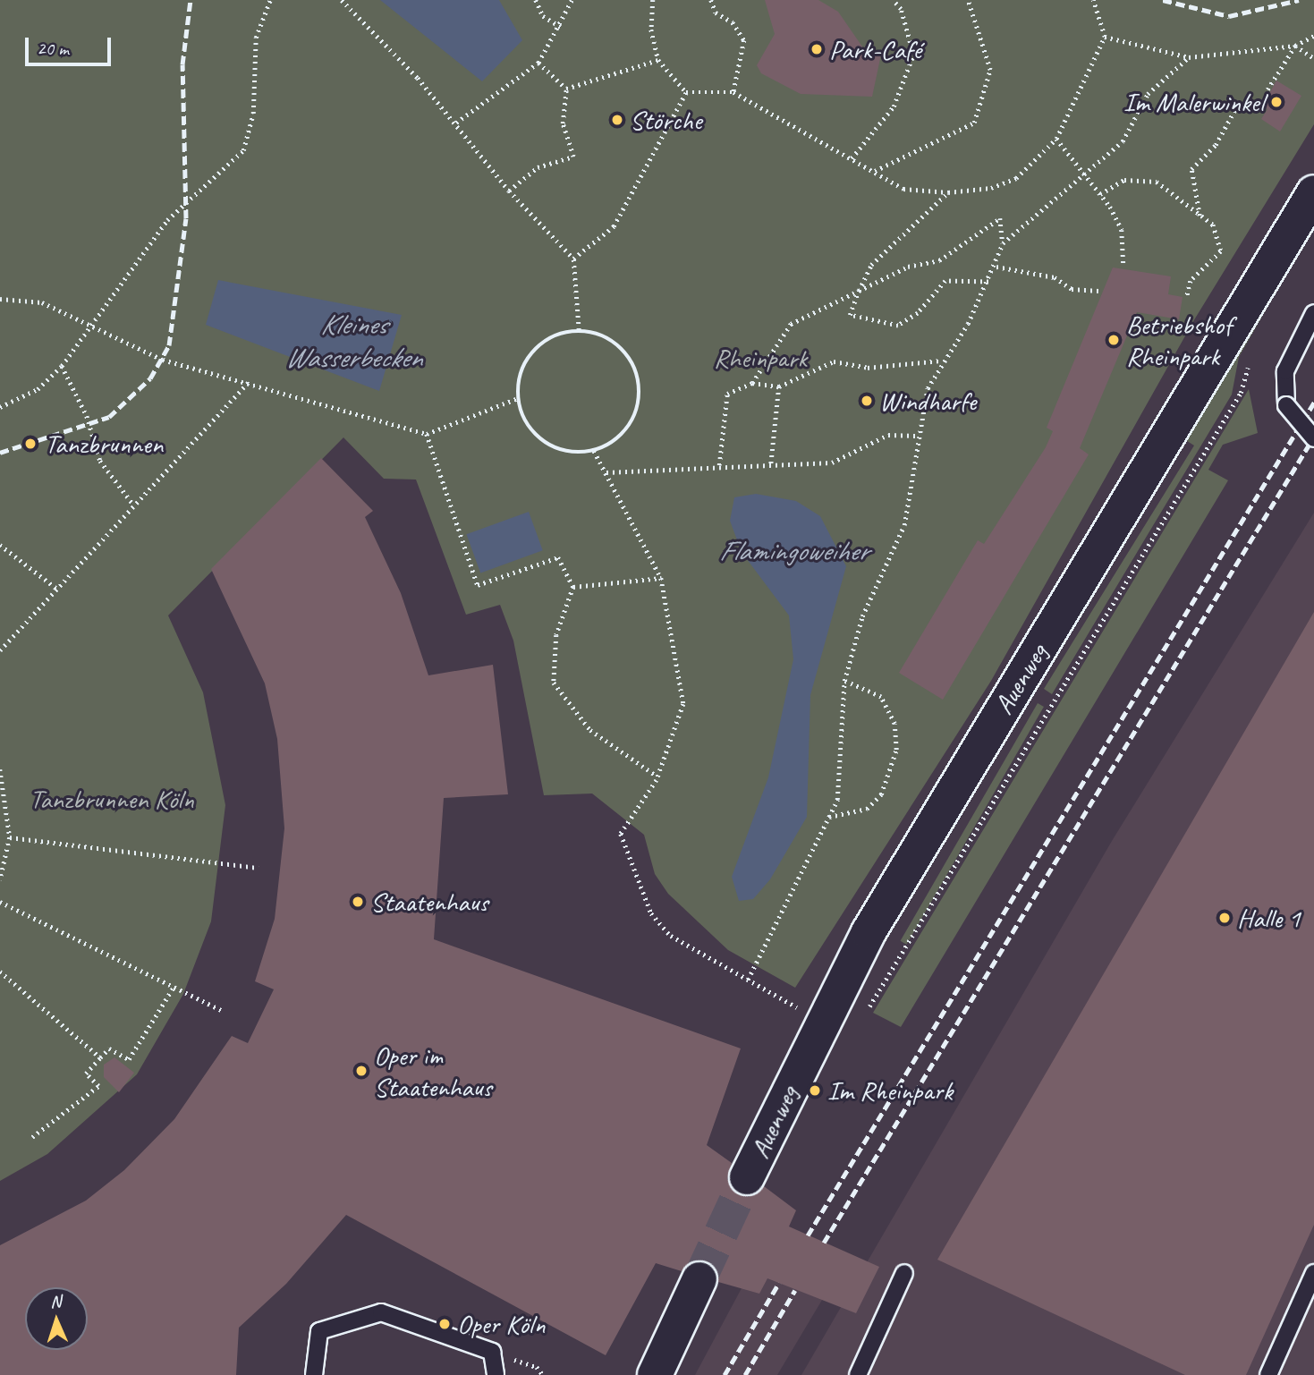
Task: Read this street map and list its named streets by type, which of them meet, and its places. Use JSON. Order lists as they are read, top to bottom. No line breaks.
{"streets":{"street":["Auenweg"]},"water":["Kleines Wasserbecken","Flamingoweiher"],"parks":["Rheinpark","Tanzbrunnen Köln"],"places":["Park-Café","Im Malerwinkel","Störche","Betriebshof Rheinpark","Windharfe","Tanzbrunnen","Staatenhaus","Halle 1","Oper im Staatenhaus","Im Rheinpark","Oper Köln"],"scale_bar":"20 m","north":"top"}
